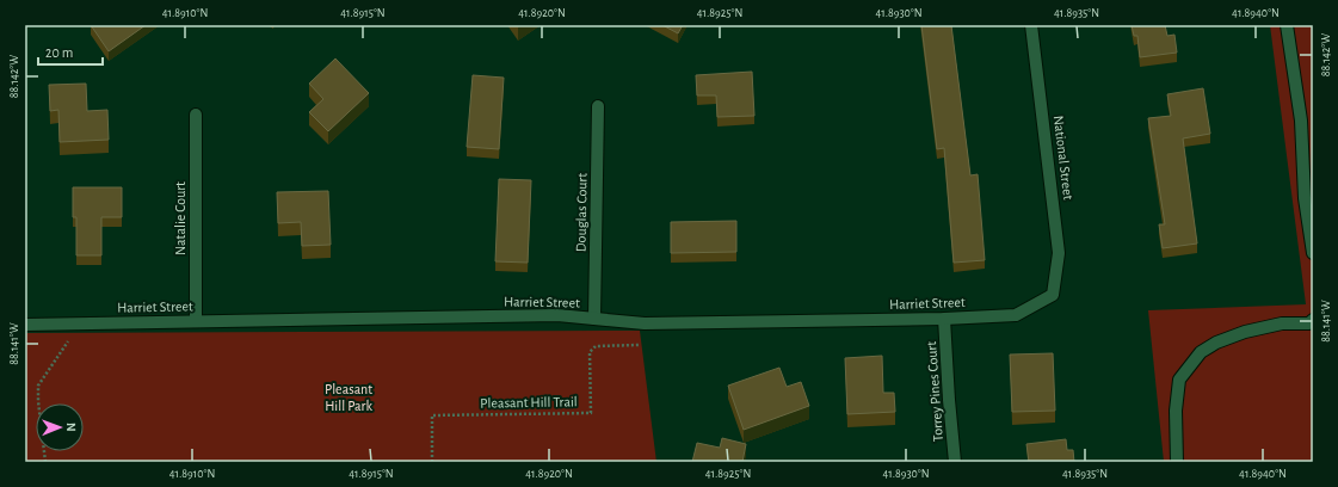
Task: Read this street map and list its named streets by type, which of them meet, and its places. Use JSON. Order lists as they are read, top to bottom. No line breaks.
{"streets":{"street":["National Street","Douglas Court","Natalie Court","Harriet Street","Torrey Pines Court"],"path":["Pleasant Hill Trail"]},"crossings":[["National Street","Harriet Street"],["Douglas Court","Harriet Street"],["Natalie Court","Harriet Street"],["Harriet Street","Torrey Pines Court"]],"parks":["Pleasant Hill Park"],"scale_bar":"20 m","north":"right","coordinates":["41.8910°N","41.8915°N","41.8920°N","41.8925°N","41.8930°N","41.8935°N","41.8940°N","88.142°W","88.141°W"]}
